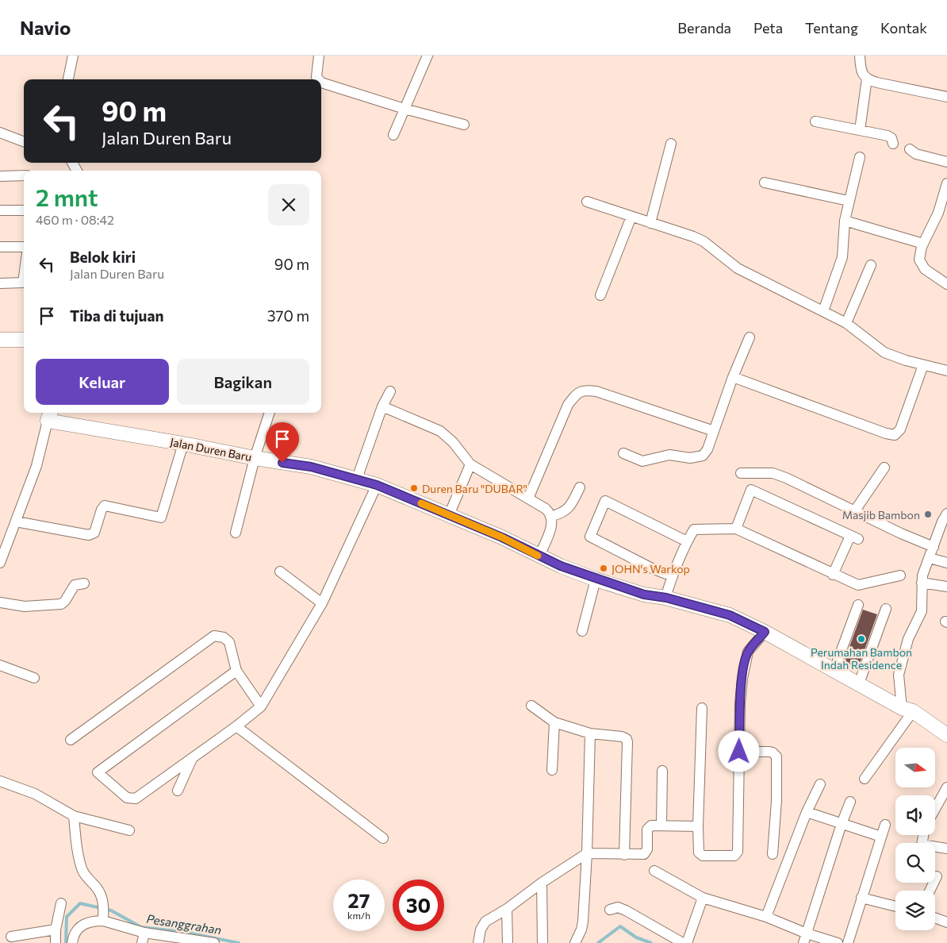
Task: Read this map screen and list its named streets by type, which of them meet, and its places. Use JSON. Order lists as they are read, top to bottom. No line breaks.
{"streets":{"street":["Jalan Duren Baru"]},"water":["Pesanggrahan"],"places":["Duren Baru \"DUBAR\"","Masjib Bambon","JOHN's Warkop","Perumahan Bambon Indah Residence"],"north":"right","page":{"header":"Navio","nav":["Beranda","Peta","Tentang","Kontak"],"turn":["90 m","Jalan Duren Baru"],"heading":["2 mnt","460 m · 08:42"],"list":[{"name":"Belok kiri","note":"Jalan Duren Baru","value":"90 m"},{"name":"Tiba di tujuan","value":"370 m"}],"buttons":["Keluar","Bagikan"],"speed":"27 km/h","limit":"30"}}
